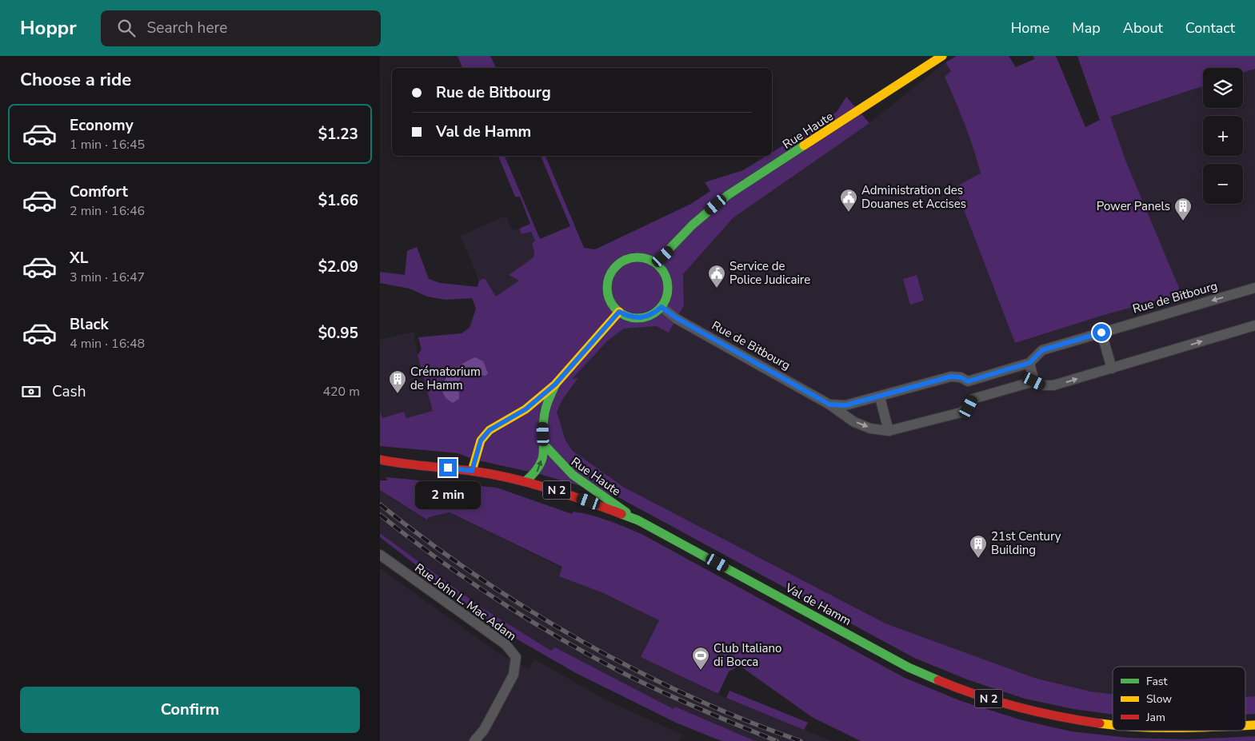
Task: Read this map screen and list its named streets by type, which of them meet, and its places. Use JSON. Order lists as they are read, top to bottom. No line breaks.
{"streets":{"main road":["Rue Haute","N 2","Val de Hamm"],"street":["Rue de Bitbourg","Rue John L. Mac Adam"]},"crossings":[["Rue Haute","Rue de Bitbourg"],["Rue Haute","Val de Hamm"]],"places":{"public building":["Administration des Douanes et Accises","Service de Police Judicaire"],"building":["Power Panels","Crématorium de Hamm","21st Century Building"],"sports":["Club Italiano di Bocca"]},"legend":["Fast","Slow","Jam"],"page":{"header":"Hoppr","search":"Search here","nav":["Home","Map","About","Contact"],"heading":"Choose a ride","map_buttons":["+","−"],"banner":["Rue de Bitbourg","Val de Hamm"],"list":[{"name":"Economy","note":"1 min · 16:45","value":"$1.23"},{"name":"Comfort","note":"2 min · 16:46","value":"$1.66"},{"name":"XL","note":"3 min · 16:47","value":"$2.09"},{"name":"Black","note":"4 min · 16:48","value":"$0.95"}],"pay":["Cash","420 m"],"bubble":"2 min","buttons":"Confirm"}}
